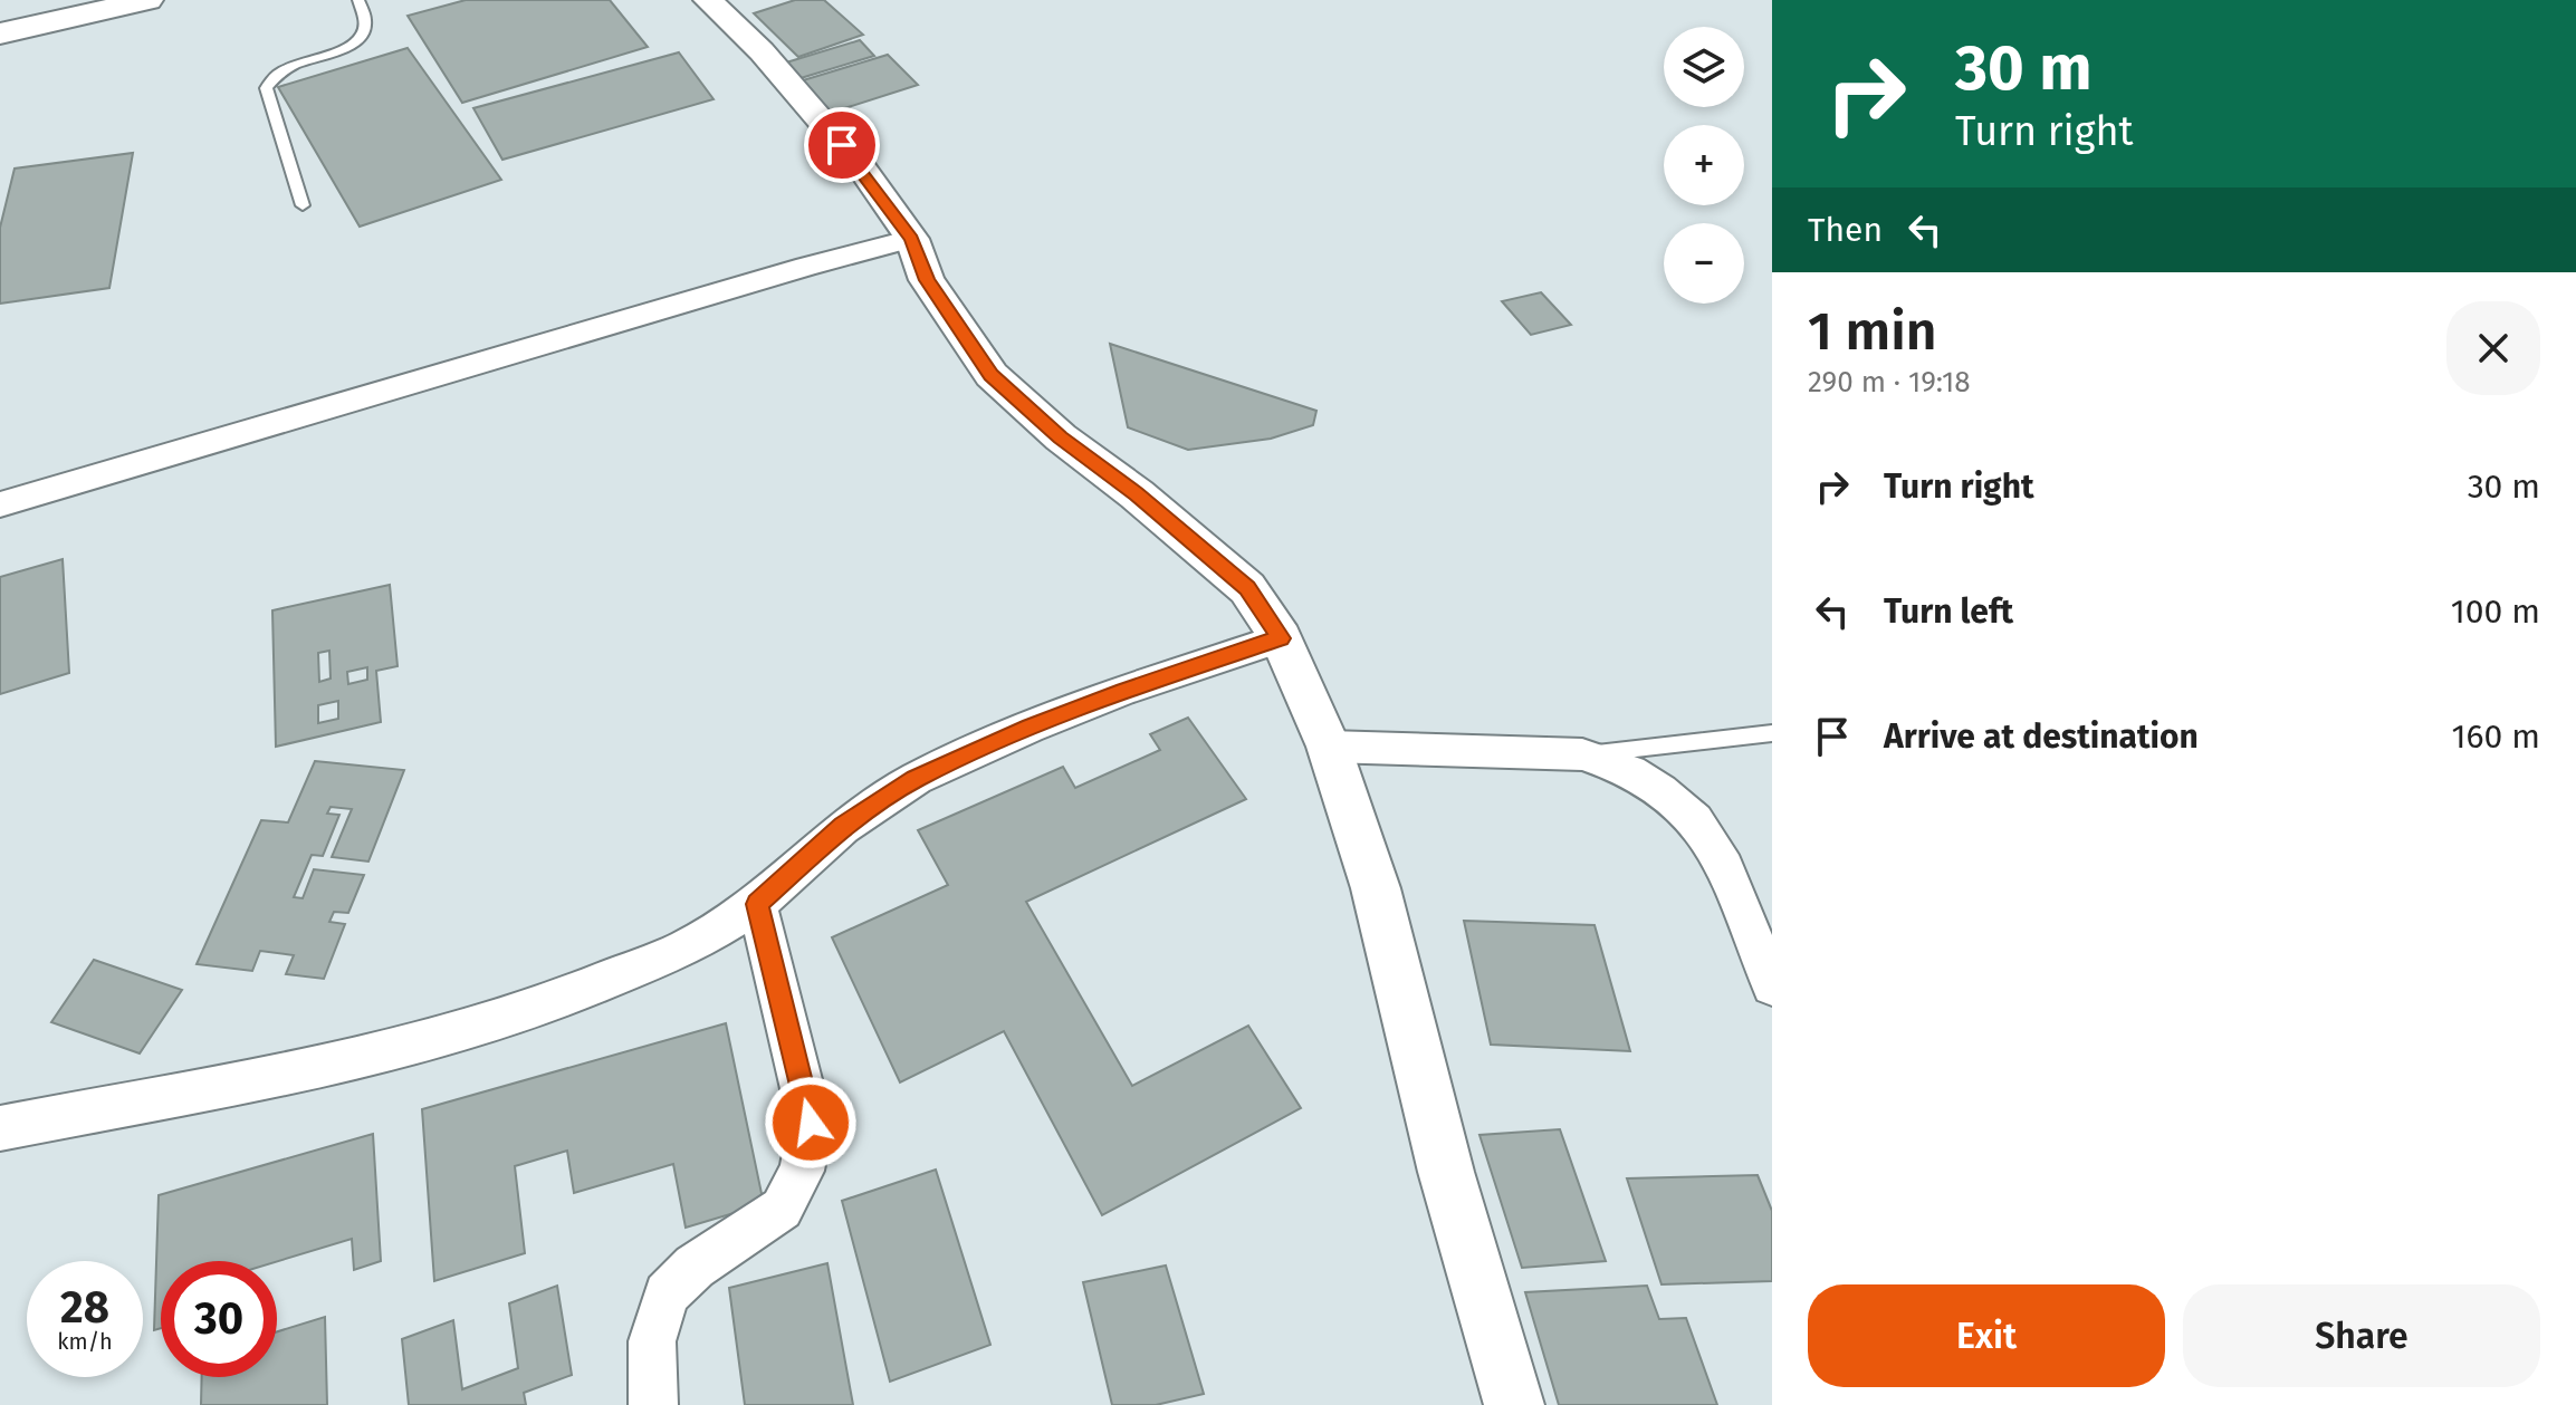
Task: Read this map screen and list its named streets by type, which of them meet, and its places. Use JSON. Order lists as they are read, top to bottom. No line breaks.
{"page":{"turn":["30 m","Turn right"],"map_buttons":["+","−"],"then":"Then","heading":["1 min","290 m · 19:18"],"list":[{"name":"Turn right","value":"30 m"},{"name":"Turn left","value":"100 m"},{"name":"Arrive at destination","value":"160 m"}],"speed":"28 km/h","limit":"30","buttons":["Exit","Share"]}}
